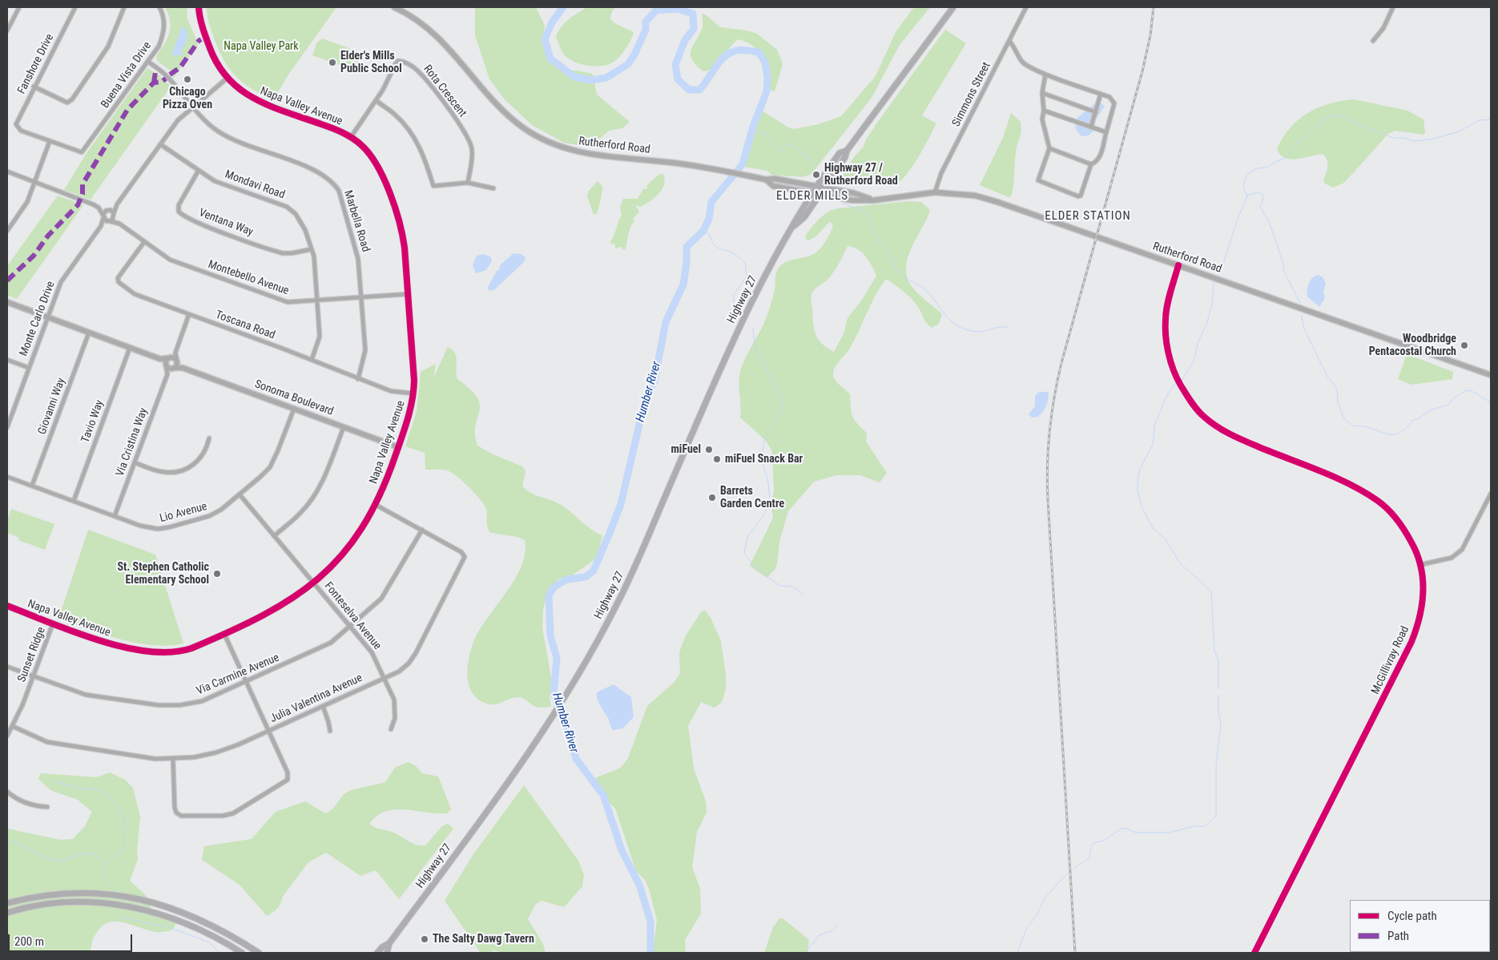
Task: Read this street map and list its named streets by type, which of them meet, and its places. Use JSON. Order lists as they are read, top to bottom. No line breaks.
{"streets":{"main road":["Highway 27"],"street":["Fanshore Drive","Buena Vista Drive","Rota Crescent","Simmons Street","Napa Valley Avenue","Rutherford Road","Mondavi Road","Marbella Road","Ventana Way","Montebello Avenue","Monte Carlo Drive","Toscana Road","Sonoma Boulevard","Giovanni Way","Tavio Way","Via Cristina Way","Lio Avenue","Fonteselva Avenue","Sunset Ridge","McGillivray Road","Via Carmine Avenue","Julia Valentina Avenue"]},"crossings":[["Fanshore Drive","Buena Vista Drive"],["Buena Vista Drive","Marbella Road"],["Rota Crescent","Napa Valley Avenue"],["Simmons Street","Rutherford Road"],["Napa Valley Avenue","Montebello Avenue"],["Napa Valley Avenue","Toscana Road"],["Napa Valley Avenue","Sonoma Boulevard"],["Napa Valley Avenue","Fonteselva Avenue"],["Napa Valley Avenue","Sunset Ridge"],["Napa Valley Avenue","Julia Valentina Avenue"],["Rutherford Road","Highway 27"],["Rutherford Road","McGillivray Road"],["Mondavi Road","Ventana Way"],["Mondavi Road","Montebello Avenue"],["Mondavi Road","Toscana Road"],["Marbella Road","Montebello Avenue"],["Marbella Road","Toscana Road"],["Montebello Avenue","Monte Carlo Drive"],["Montebello Avenue","Toscana Road"],["Sonoma Boulevard","Via Cristina Way"],["Sonoma Boulevard","Lio Avenue"],["Giovanni Way","Lio Avenue"],["Tavio Way","Lio Avenue"],["Via Cristina Way","Lio Avenue"],["Lio Avenue","Fonteselva Avenue"],["Fonteselva Avenue","Via Carmine Avenue"],["Fonteselva Avenue","Julia Valentina Avenue"],["Sunset Ridge","Via Carmine Avenue"],["Sunset Ridge","Julia Valentina Avenue"],["Via Carmine Avenue","Julia Valentina Avenue"]],"districts":["ELDER MILLS","ELDER STATION"],"water":["Humber River"],"parks":["Napa Valley Park"],"places":["Elder's Mills Public School","Chicago Pizza Oven","Highway 27 / Rutherford Road","Woodbridge Pentacostal Church","miFuel","miFuel Snack Bar","Barrets Garden Centre","St. Stephen Catholic Elementary School","The Salty Dawg Tavern"],"legend":["Cycle path","Path"],"scale_bar":"200 m"}
